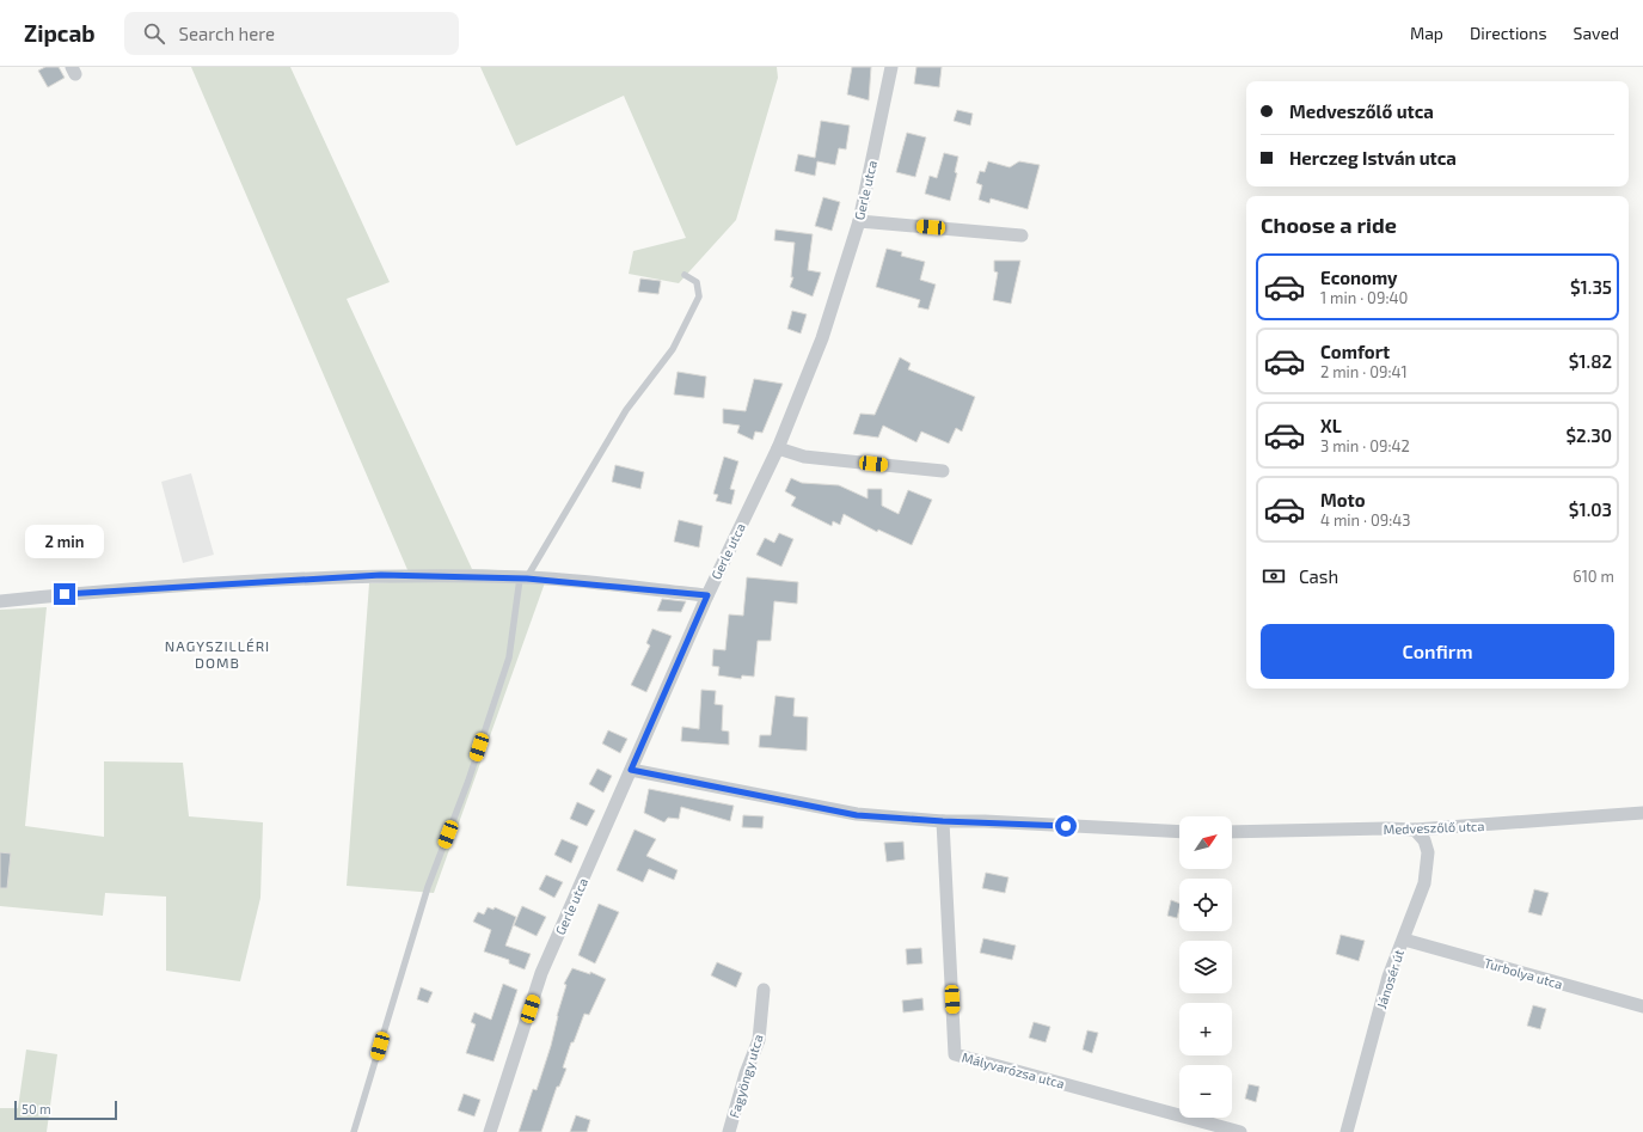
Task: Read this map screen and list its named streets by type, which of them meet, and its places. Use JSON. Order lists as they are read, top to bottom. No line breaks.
{"streets":{"street":["Gerle utca","Medveszőlő utca","Turbolya utca","Jánosér út","Mályvarózsa utca","Fagyöngy utca"]},"crossings":[["Medveszőlő utca","Jánosér út"],["Turbolya utca","Jánosér út"]],"districts":["NAGYSZILLÉRI DOMB"],"scale_bar":"50 m","north":"top right","page":{"header":"Zipcab","search":"Search here","nav":["Map","Directions","Saved"],"banner":["Medveszőlő utca","Herczeg István utca"],"heading":"Choose a ride","list":[{"name":"Economy","note":"1 min · 09:40","value":"$1.35"},{"name":"Comfort","note":"2 min · 09:41","value":"$1.82"},{"name":"XL","note":"3 min · 09:42","value":"$2.30"},{"name":"Moto","note":"4 min · 09:43","value":"$1.03"}],"bubble":"2 min","pay":["Cash","610 m"],"buttons":"Confirm","map_buttons":["+","−"],"scale":"50 m"}}
